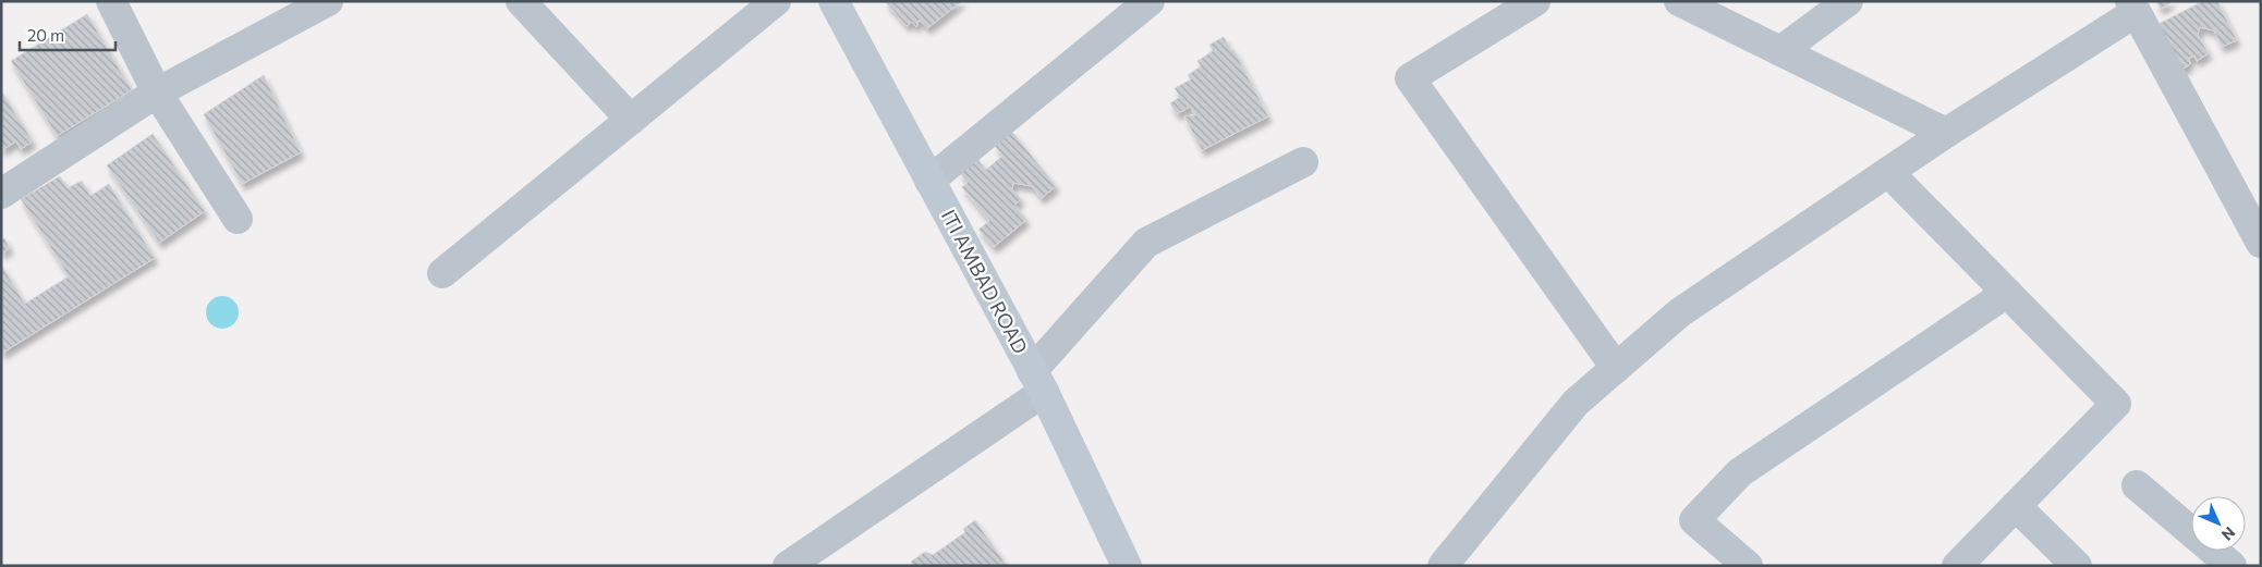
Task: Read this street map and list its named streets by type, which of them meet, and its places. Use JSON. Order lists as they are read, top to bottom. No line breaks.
{"streets":{"street":["ITI AMBAD ROAD"]},"scale_bar":"20 m","north":"bottom right"}
